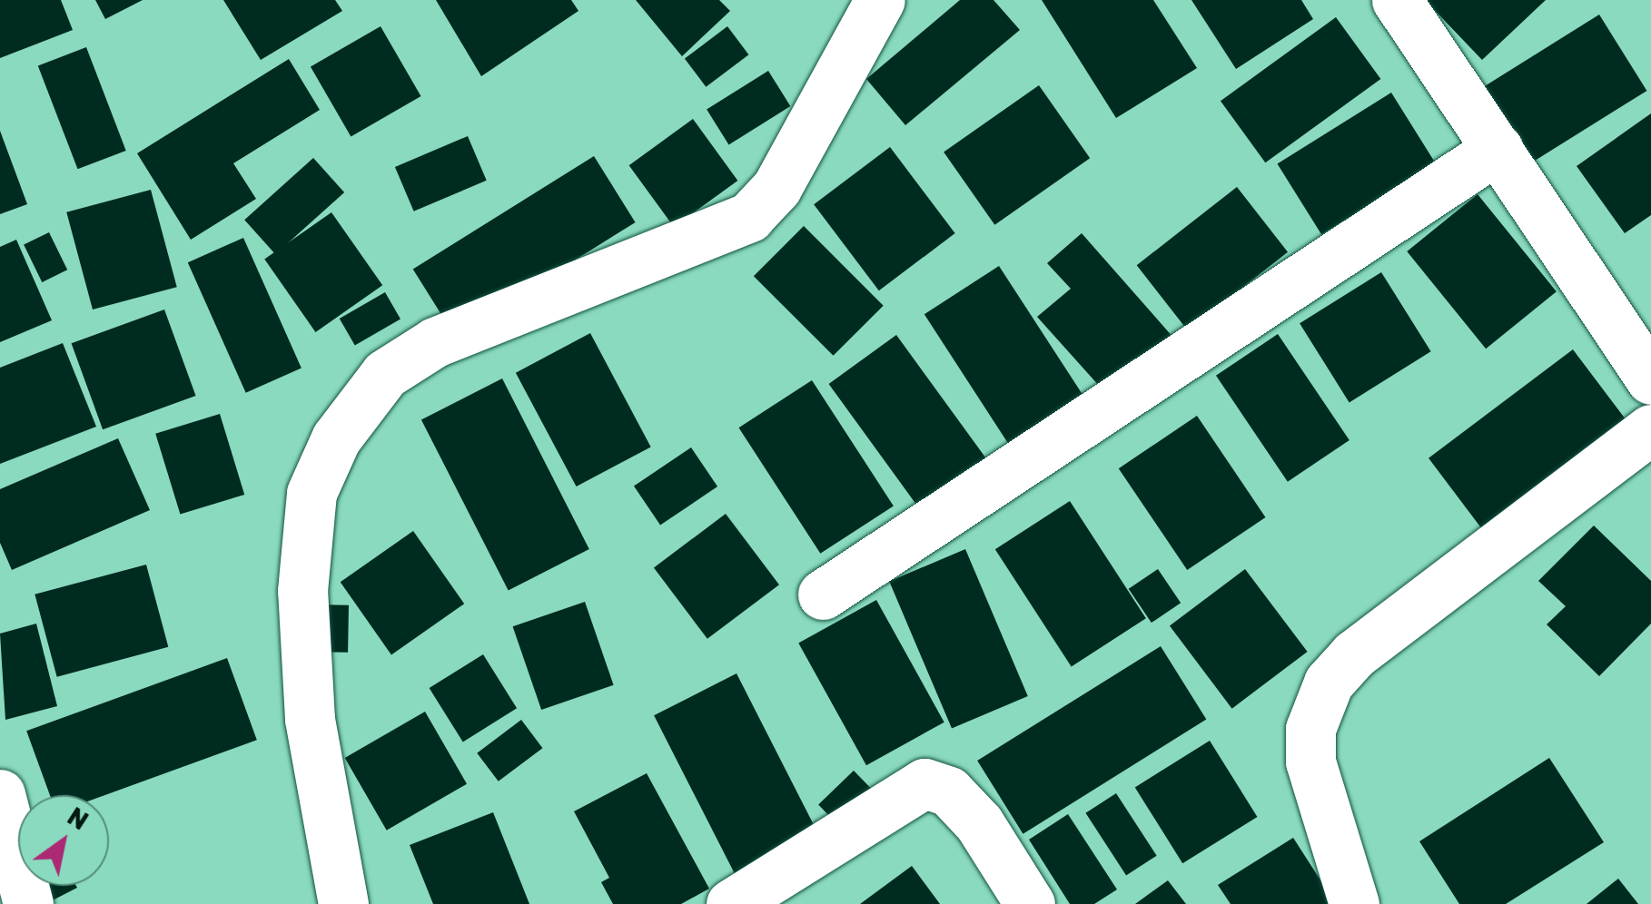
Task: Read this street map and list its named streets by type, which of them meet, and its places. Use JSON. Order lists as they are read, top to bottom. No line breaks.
{"north":"top right"}
